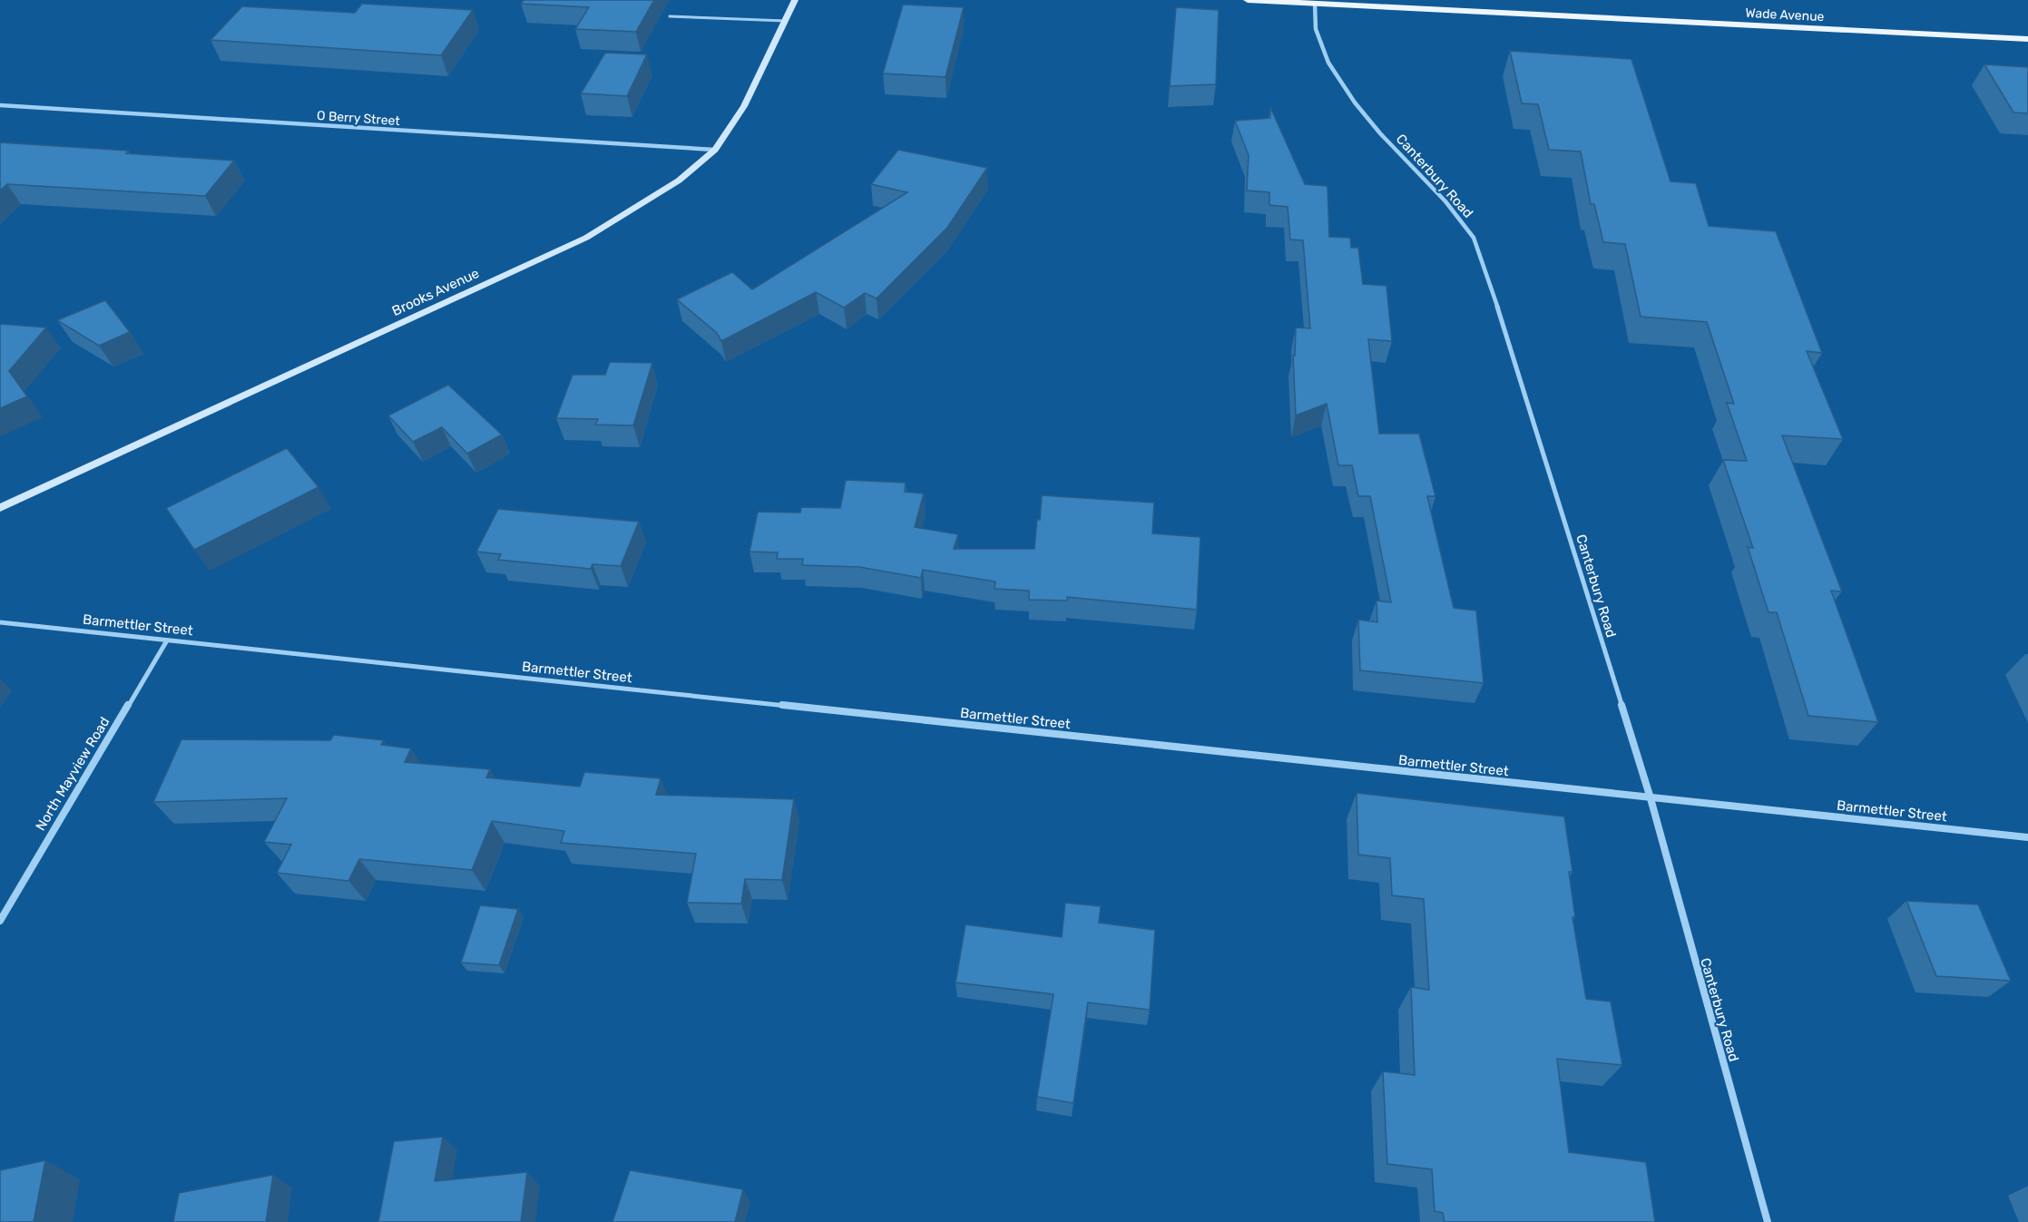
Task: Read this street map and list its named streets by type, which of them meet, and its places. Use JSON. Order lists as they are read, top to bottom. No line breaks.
{"streets":{"main road":["Wade Avenue","Brooks Avenue"],"street":["O Berry Street","Canterbury Road","Barmettler Street","North Mayview Road"]},"crossings":[["Wade Avenue","Canterbury Road"],["O Berry Street","Brooks Avenue"],["Canterbury Road","Barmettler Street"],["Barmettler Street","North Mayview Road"]]}
